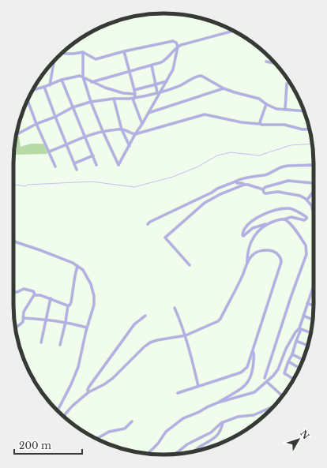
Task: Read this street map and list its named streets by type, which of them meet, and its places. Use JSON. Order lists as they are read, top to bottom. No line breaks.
{"scale_bar":"200 m","north":"top right"}
